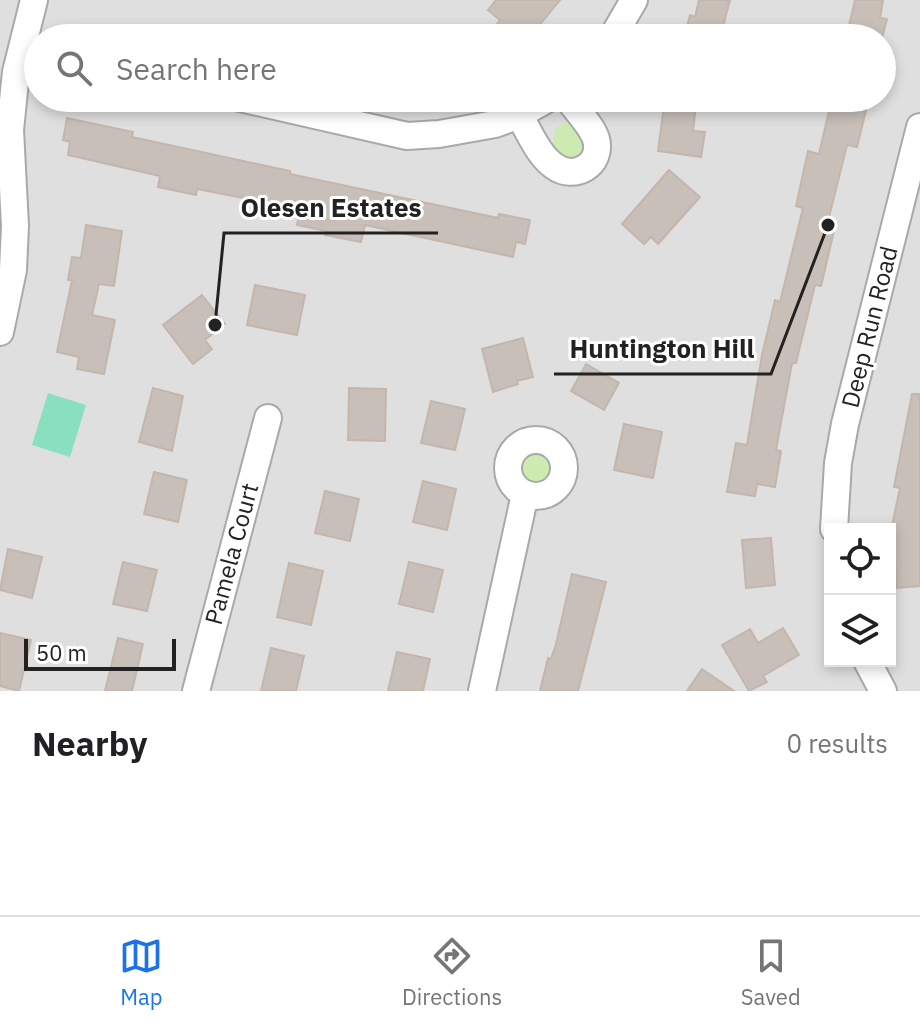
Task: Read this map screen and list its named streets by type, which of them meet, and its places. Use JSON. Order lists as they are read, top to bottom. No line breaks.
{"streets":{"street":["Deep Run Road","Pamela Court"]},"places":["Huntington Hill","Olesen Estates"],"scale_bar":"50 m","page":{"search":"Search here","scale":"50 m","heading":["Nearby","0 results"],"nav":["Map","Directions","Saved"]}}
